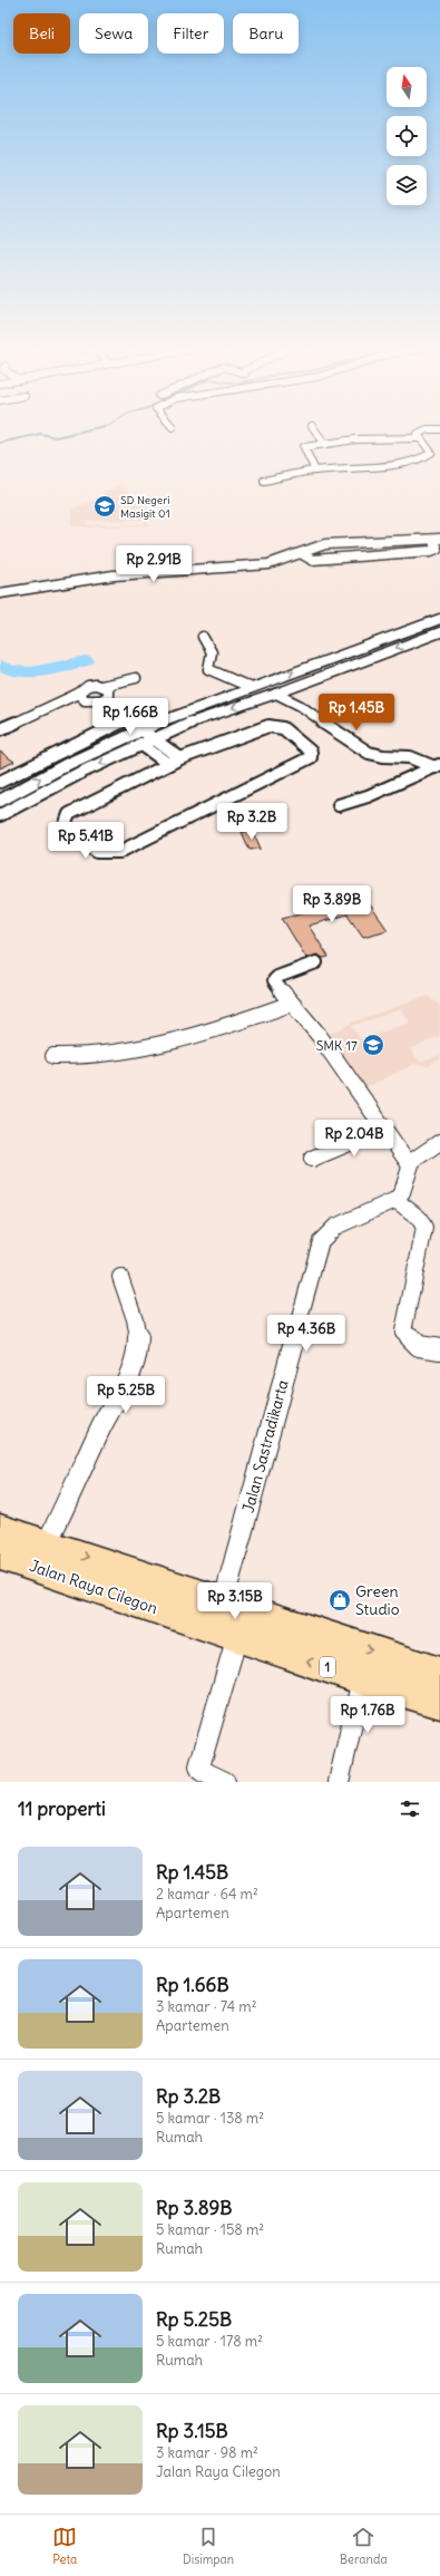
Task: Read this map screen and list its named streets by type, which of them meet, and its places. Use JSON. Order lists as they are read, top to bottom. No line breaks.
{"streets":{"highway":["Jalan Raya Cilegon","1"],"street":["Jalan Sastradikarta"]},"crossings":[["Jalan Sastradikarta","Jalan Raya Cilegon"]],"places":{"school or university":["SD Negeri Masigit 01","SMK 17"],"shop":["Green Studio"]},"north":"top","page":{"chip":["Beli","Sewa","Filter","Baru"],"price":["Rp 2.91B","Rp 1.45B","Rp 1.66B","Rp 3.2B","Rp 5.41B","Rp 3.89B","Rp 2.04B","Rp 4.36B","Rp 5.25B","Rp 3.15B","Rp 1.76B"],"heading":"11 properti","list":[{"name":"Rp 1.45B","note":"2 kamar · 64 m² · Apartemen"},{"name":"Rp 1.66B","note":"3 kamar · 74 m² · Apartemen"},{"name":"Rp 3.2B","note":"5 kamar · 138 m² · Rumah"},{"name":"Rp 3.89B","note":"5 kamar · 158 m² · Rumah"},{"name":"Rp 5.25B","note":"5 kamar · 178 m² · Rumah"},{"name":"Rp 3.15B","note":"3 kamar · 98 m² · Jalan Raya Cilegon"}],"tabs":["Peta","Disimpan","Beranda"]}}
